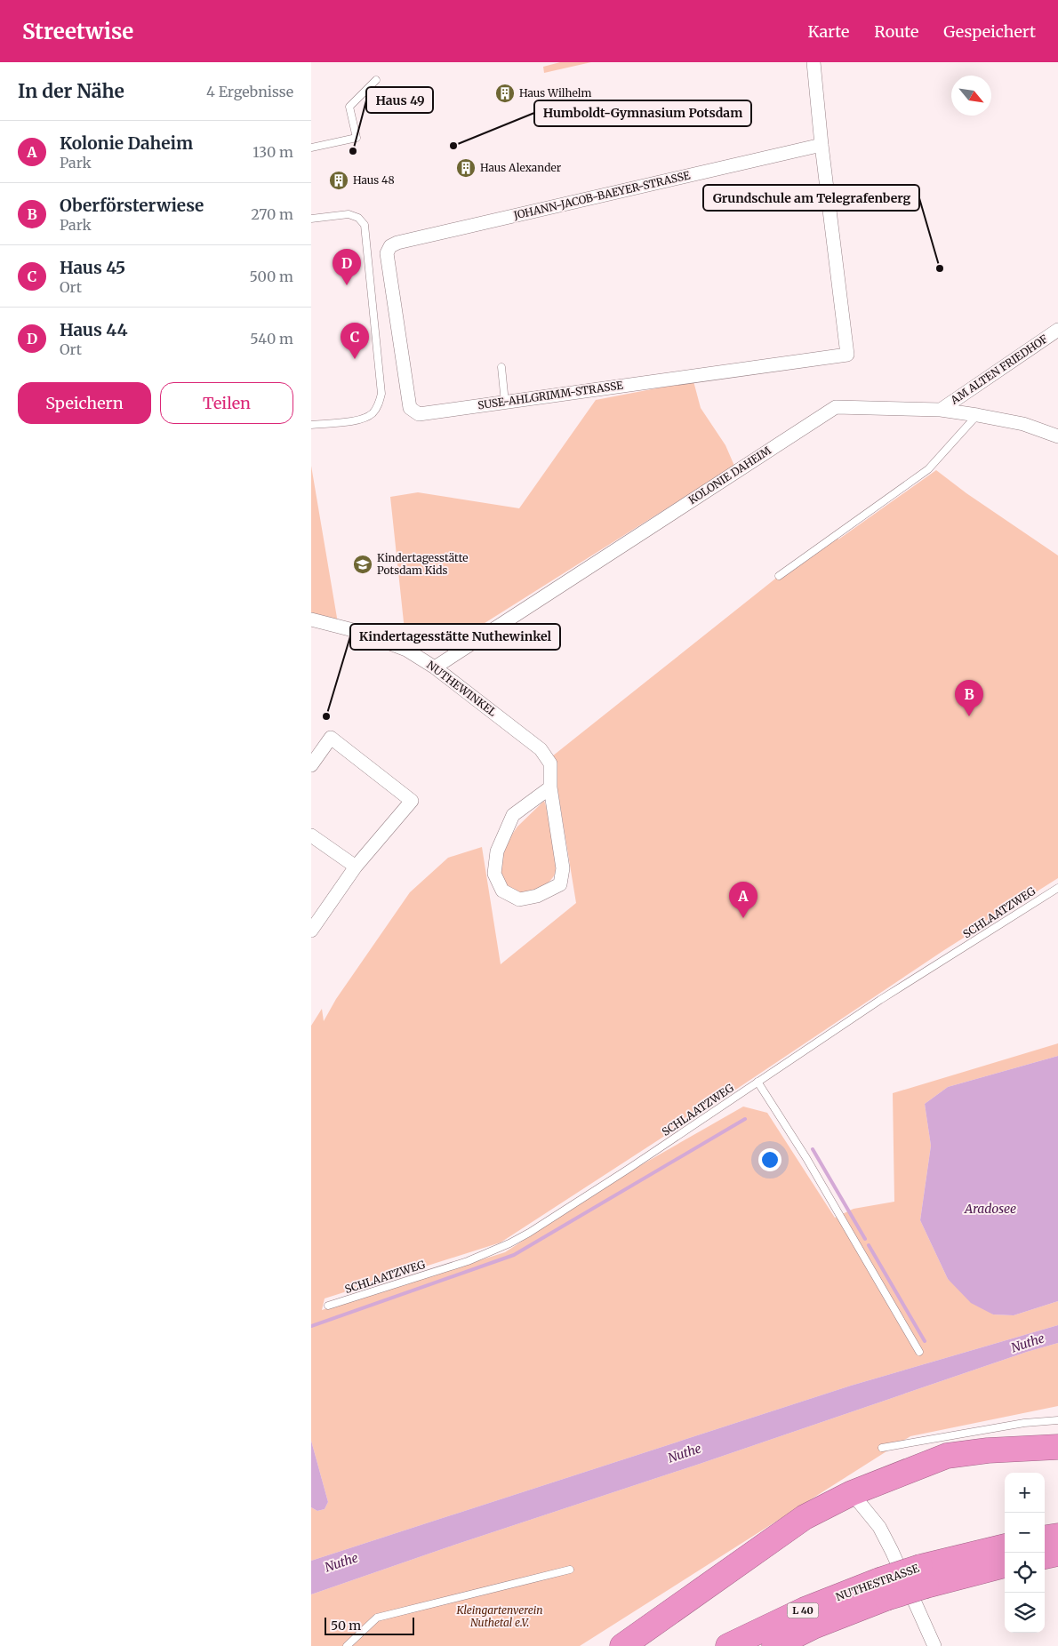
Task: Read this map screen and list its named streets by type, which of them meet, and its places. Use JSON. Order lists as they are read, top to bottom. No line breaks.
{"streets":{"highway":["NUTHESTRASSE","L 40"],"street":["JOHANN-JACOB-BAEYER-STRASSE","AM ALTEN FRIEDHOF","SUSE-AHLGRIMM-STRASSE","KOLONIE DAHEIM","NUTHEWINKEL"],"lane":["SCHLAATZWEG"]},"crossings":[["JOHANN-JACOB-BAEYER-STRASSE","SUSE-AHLGRIMM-STRASSE"],["AM ALTEN FRIEDHOF","KOLONIE DAHEIM"],["KOLONIE DAHEIM","NUTHEWINKEL"]],"water":["Aradosee","Nuthe"],"parks":["Kleingartenverein Nuthetal e.V."],"places":{"building":["Haus Wilhelm","Haus Alexander","Haus 48"],"other":["Humboldt-Gymnasium Potsdam","Haus 49","Grundschule am Telegrafenberg","Kindertagesstätte Nuthewinkel"],"school or university":["Kindertagesstätte Potsdam Kids"]},"scale_bar":"50 m","north":"bottom right","page":{"header":"Streetwise","nav":["Karte","Route","Gespeichert"],"heading":["In der Nähe","4 Ergebnisse"],"list":[{"mark":"A","name":"Kolonie Daheim","note":"Park","value":"130 m"},{"mark":"B","name":"Oberförsterwiese","note":"Park","value":"270 m"},{"mark":"C","name":"Haus 45","note":"Ort","value":"500 m"},{"mark":"D","name":"Haus 44","note":"Ort","value":"540 m"}],"pins":["D","C","B","A"],"buttons":["Speichern","Teilen"],"map_buttons":["+","−"],"scale":"50 m"}}
